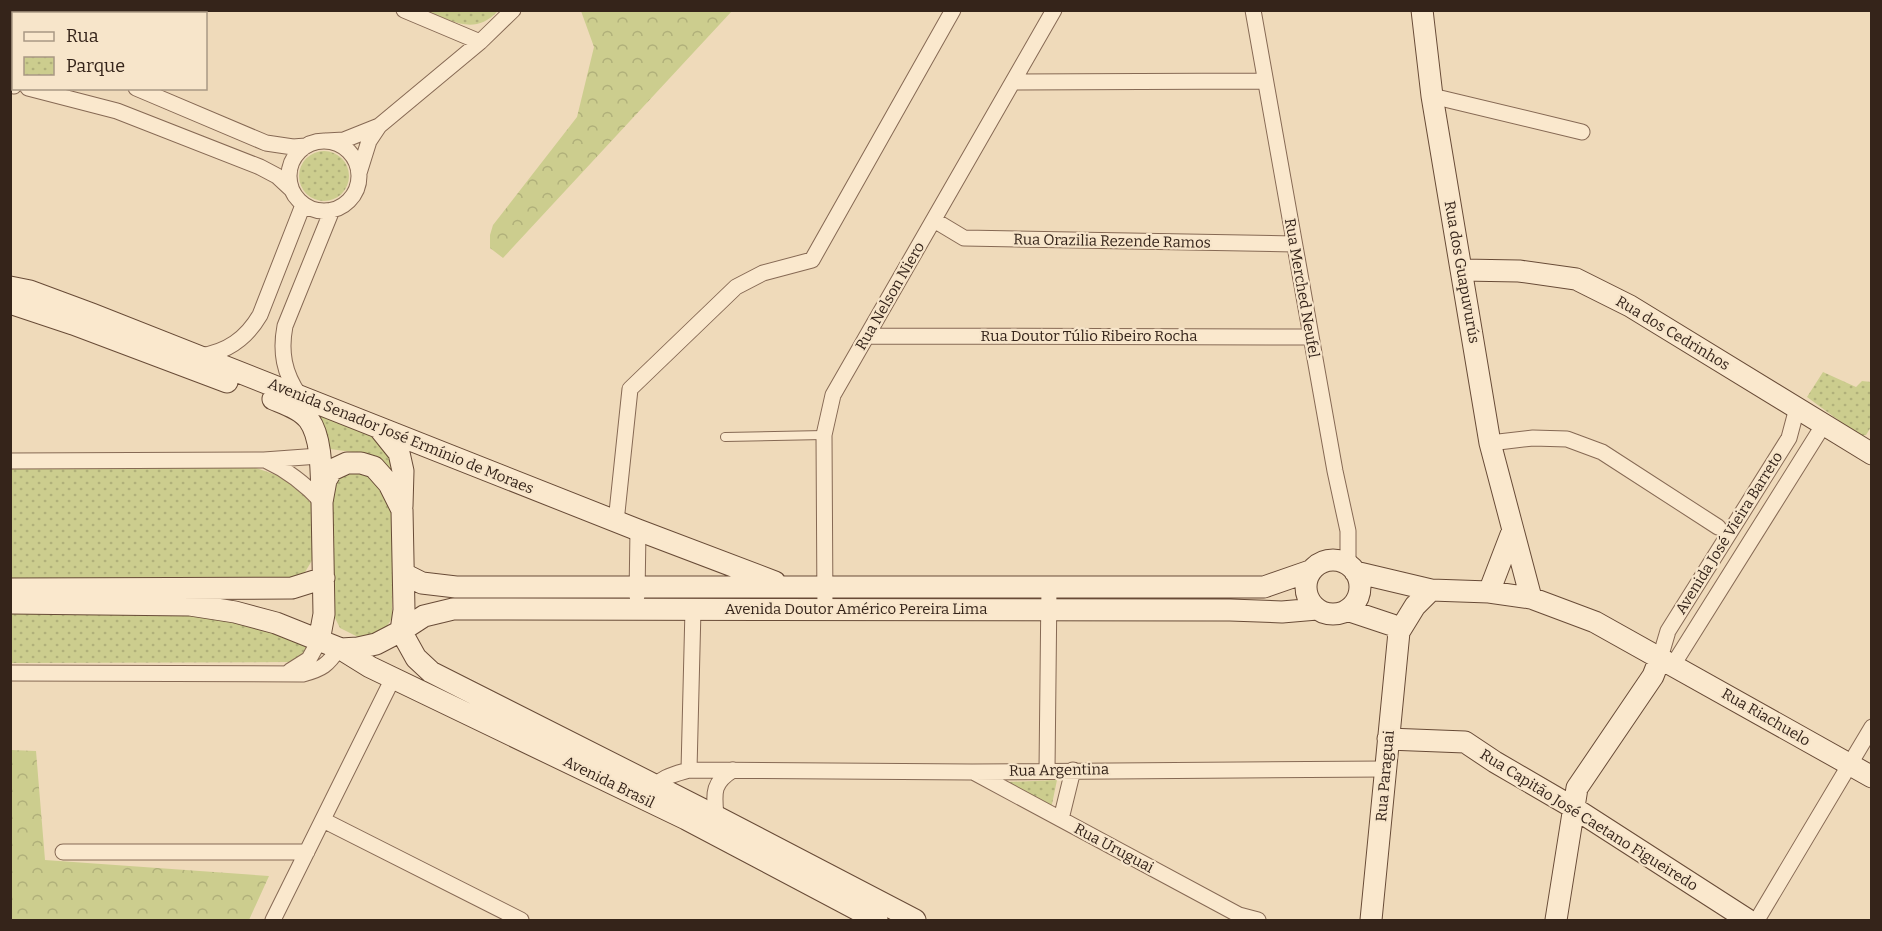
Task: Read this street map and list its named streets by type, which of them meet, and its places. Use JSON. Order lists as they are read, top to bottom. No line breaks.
{"streets":{"main road":["Rua dos Guapuvurús","Rua dos Cedrinhos","Avenida Senador José Ermínio de Moraes","Avenida Doutor Américo Pereira Lima","Rua Riachuelo","Rua Paraguai","Avenida Brasil","Rua Capitão José Caetano Figueiredo"],"street":["Rua Orazilia Rezende Ramos","Rua Merched Neufel","Rua Nelson Niero","Rua Doutor Túlio Ribeiro Rocha","Avenida José Vieira Barreto","Rua Argentina","Rua Uruguai"]},"crossings":[["Rua Orazilia Rezende Ramos","Rua Merched Neufel"],["Rua Orazilia Rezende Ramos","Rua Nelson Niero"],["Rua dos Guapuvurús","Rua dos Cedrinhos"],["Rua Merched Neufel","Rua Doutor Túlio Ribeiro Rocha"],["Rua Merched Neufel","Avenida Doutor Américo Pereira Lima"],["Rua Nelson Niero","Rua Doutor Túlio Ribeiro Rocha"],["Rua Nelson Niero","Avenida Doutor Américo Pereira Lima"],["Rua dos Cedrinhos","Avenida José Vieira Barreto"],["Avenida Senador José Ermínio de Moraes","Avenida Doutor Américo Pereira Lima"],["Avenida José Vieira Barreto","Rua Riachuelo"],["Avenida Doutor Américo Pereira Lima","Avenida Brasil"],["Rua Argentina","Rua Paraguai"],["Rua Argentina","Avenida Brasil"],["Rua Argentina","Rua Uruguai"],["Rua Paraguai","Rua Capitão José Caetano Figueiredo"]],"legend":["Rua","Parque"]}
